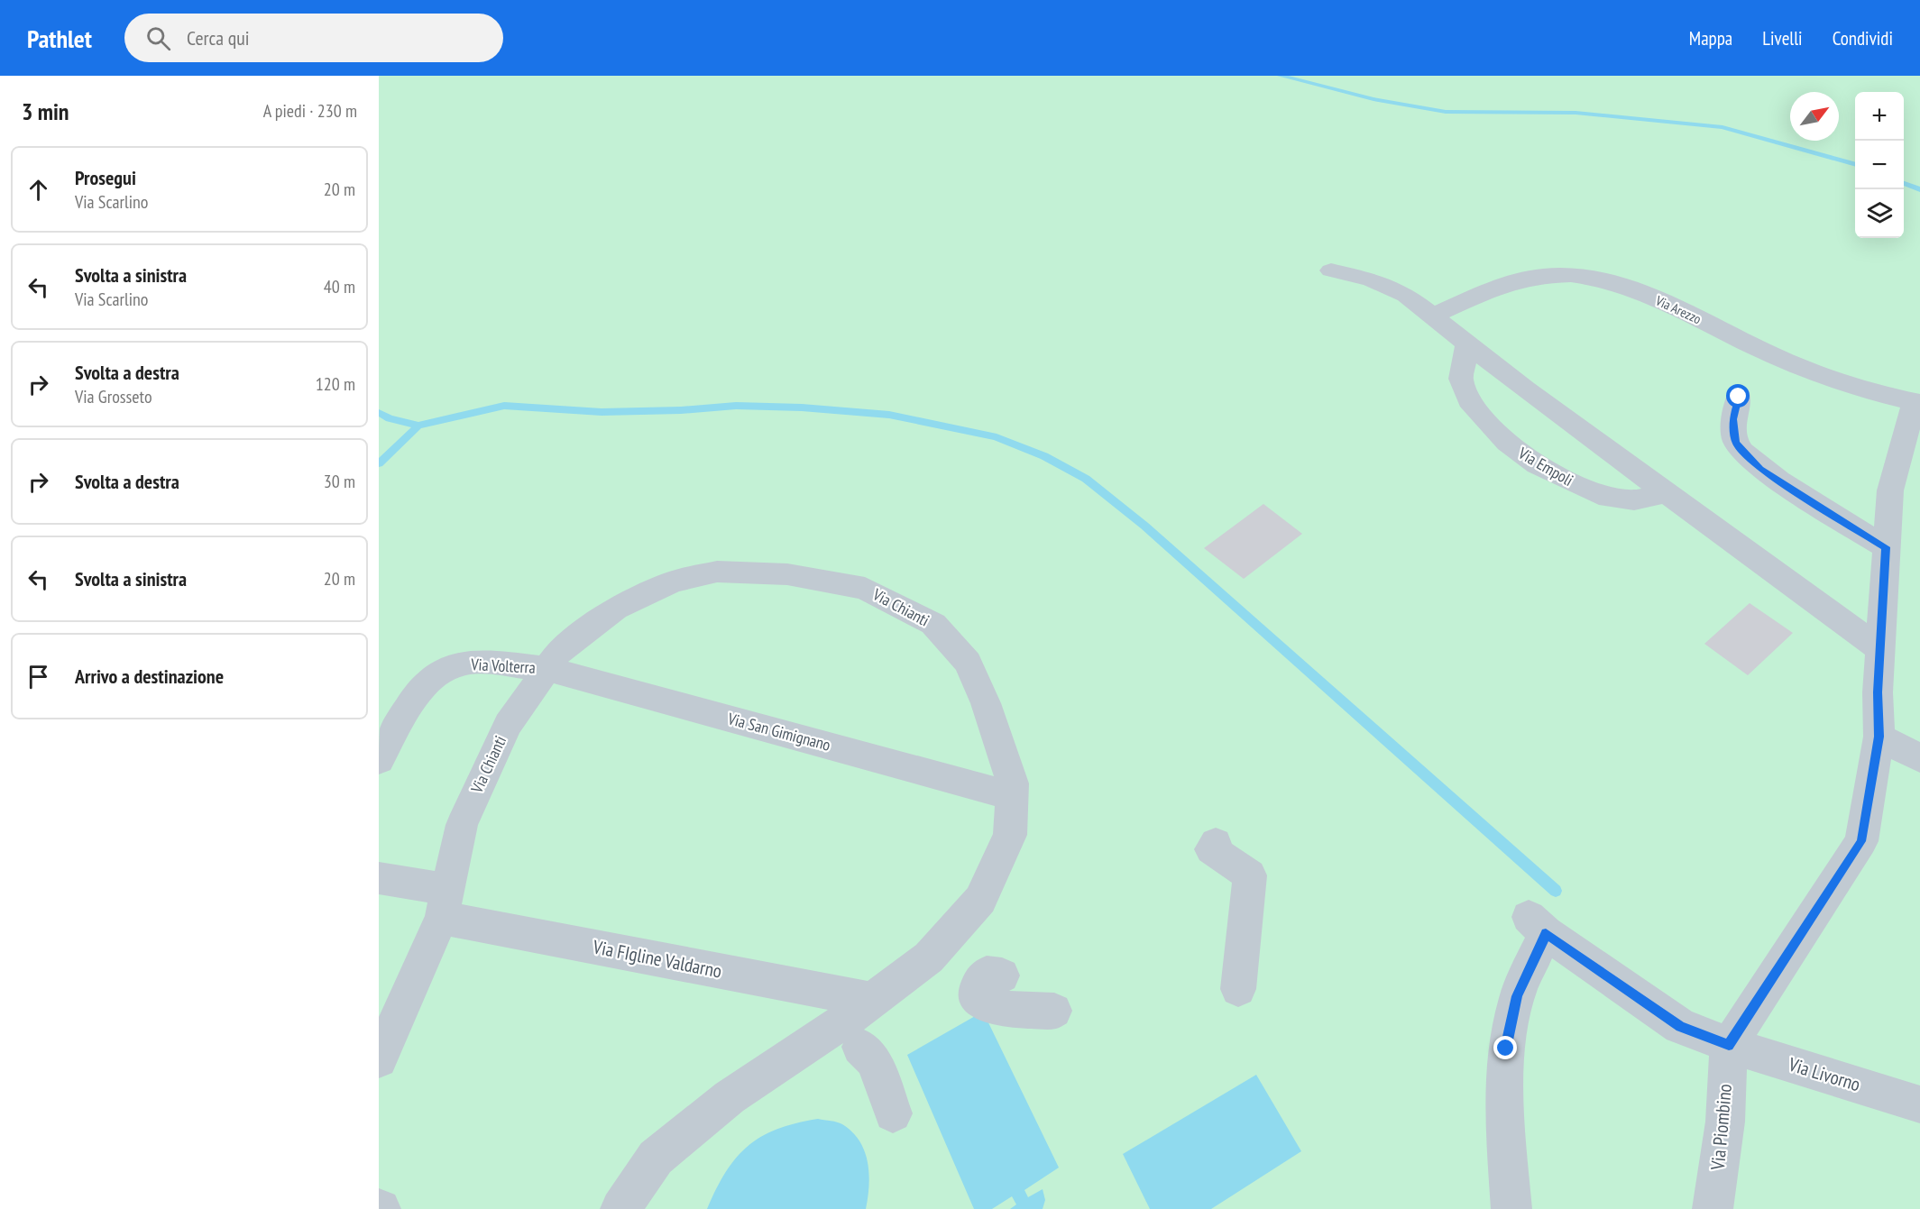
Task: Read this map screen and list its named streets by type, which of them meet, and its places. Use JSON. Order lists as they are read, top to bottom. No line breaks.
{"streets":{"street":["Via Arezzo","Via Empoli","Via Chianti","Via Volterra","Via San Gimignano","Via FIgline Valdarno","Via Livorno","Via Piombino"]},"crossings":[["Via Chianti","Via Volterra"],["Via Chianti","Via San Gimignano"],["Via Chianti","Via FIgline Valdarno"],["Via Volterra","Via San Gimignano"],["Via Livorno","Via Piombino"]],"north":"top right","page":{"header":"Pathlet","search":"Cerca qui","nav":["Mappa","Livelli","Condividi"],"heading":["3 min","A piedi · 230 m"],"map_buttons":["+","−"],"list":[["Prosegui","Via Scarlino","20 m"],["Svolta a sinistra","Via Scarlino","40 m"],["Svolta a destra","Via Grosseto","120 m"],["Svolta a destra","30 m"],["Svolta a sinistra","20 m"],"Arrivo a destinazione"]}}
